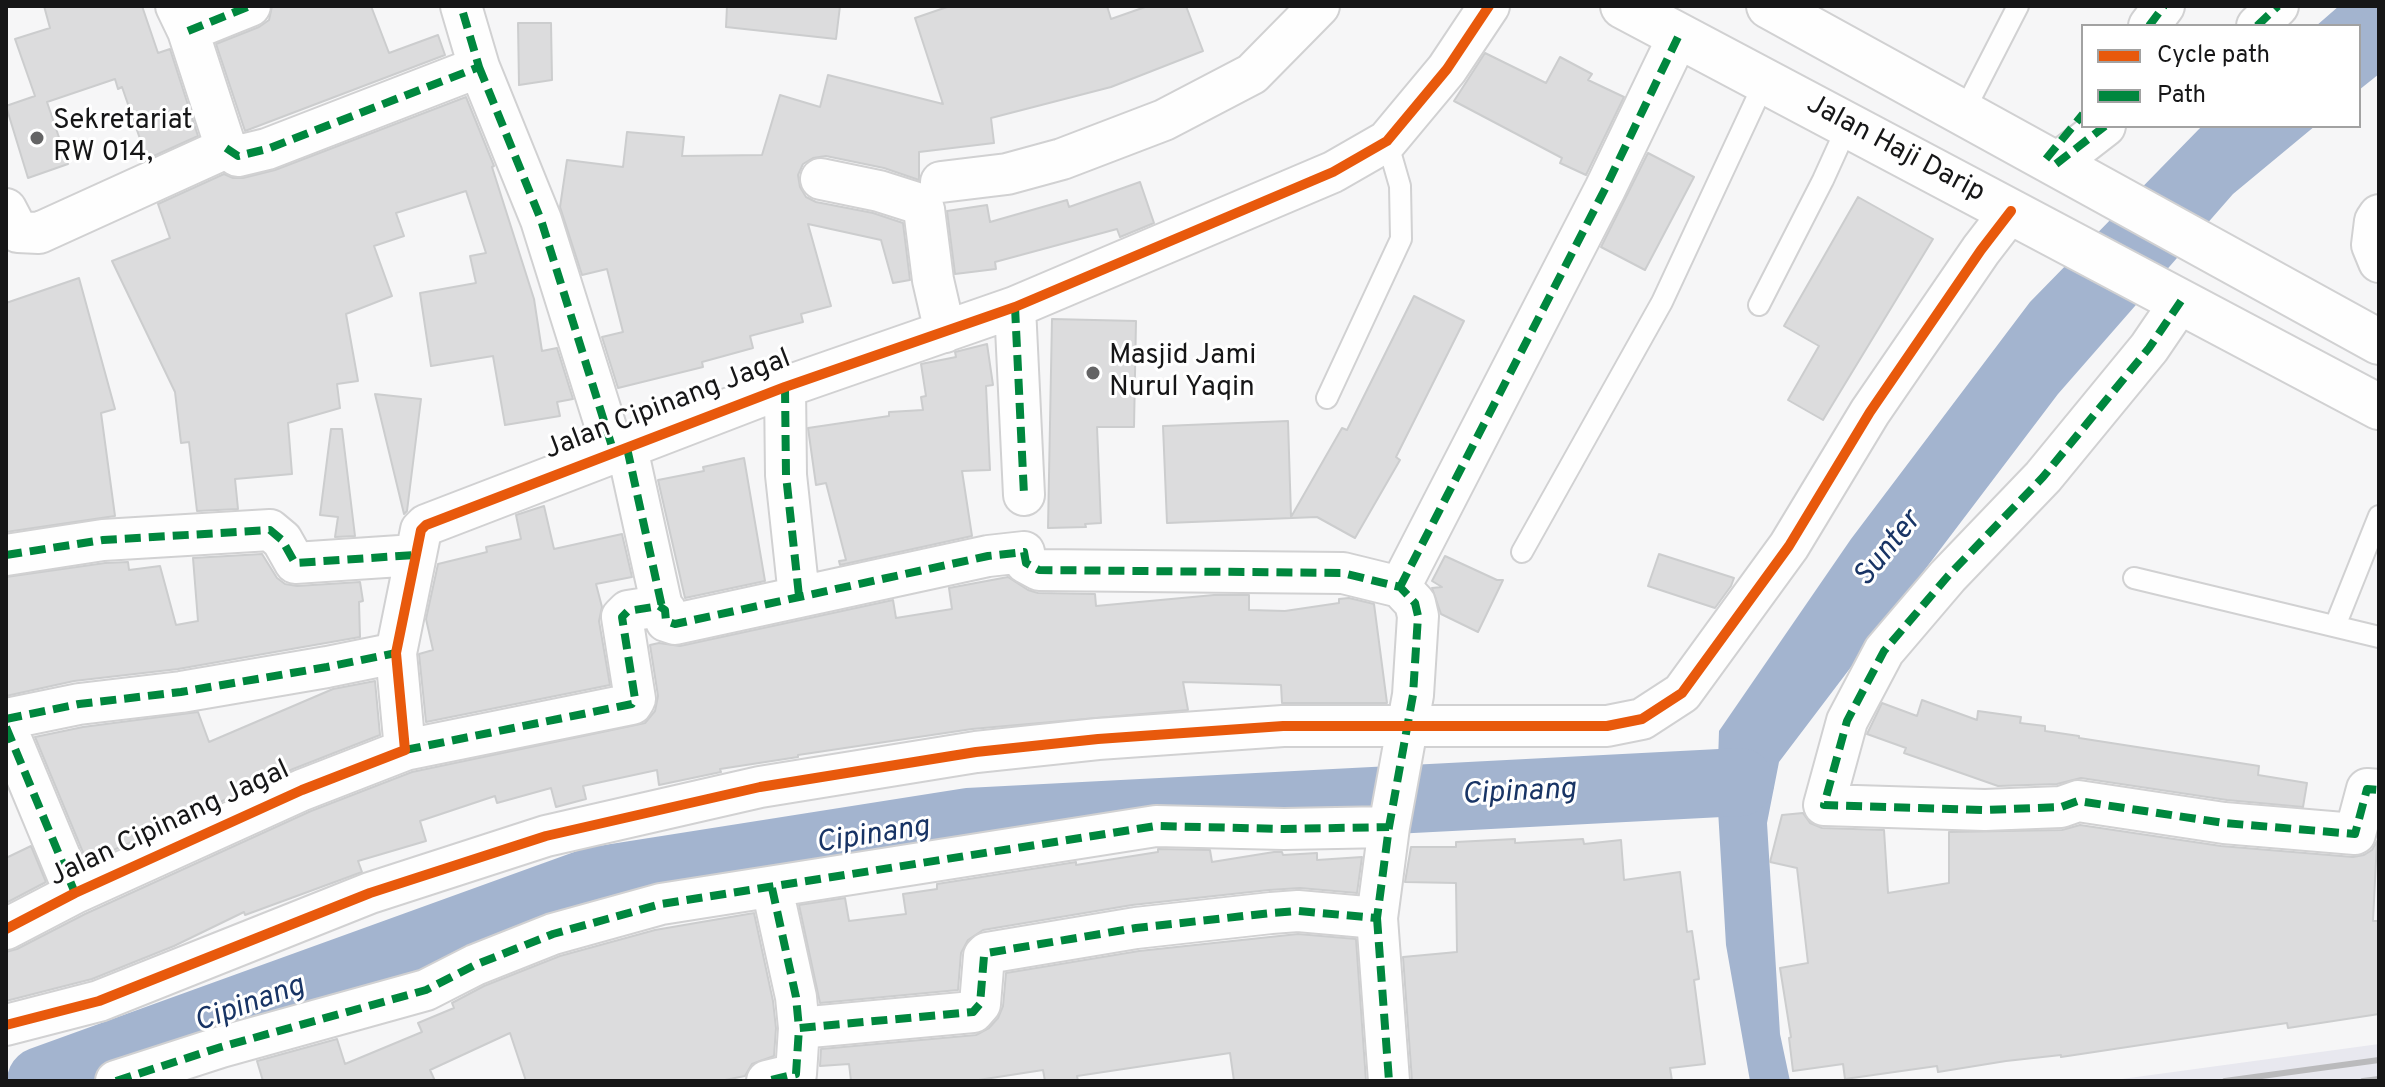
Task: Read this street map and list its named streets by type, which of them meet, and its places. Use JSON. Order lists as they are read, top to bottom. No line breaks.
{"streets":{"main road":["Jalan Haji Darip"],"street":["Jalan Cipinang Jagal"]},"water":["Sunter","Cipinang"],"places":["Sekretariat RW 014,","Masjid Jami Nurul Yaqin"],"legend":["Cycle path","Path"]}
